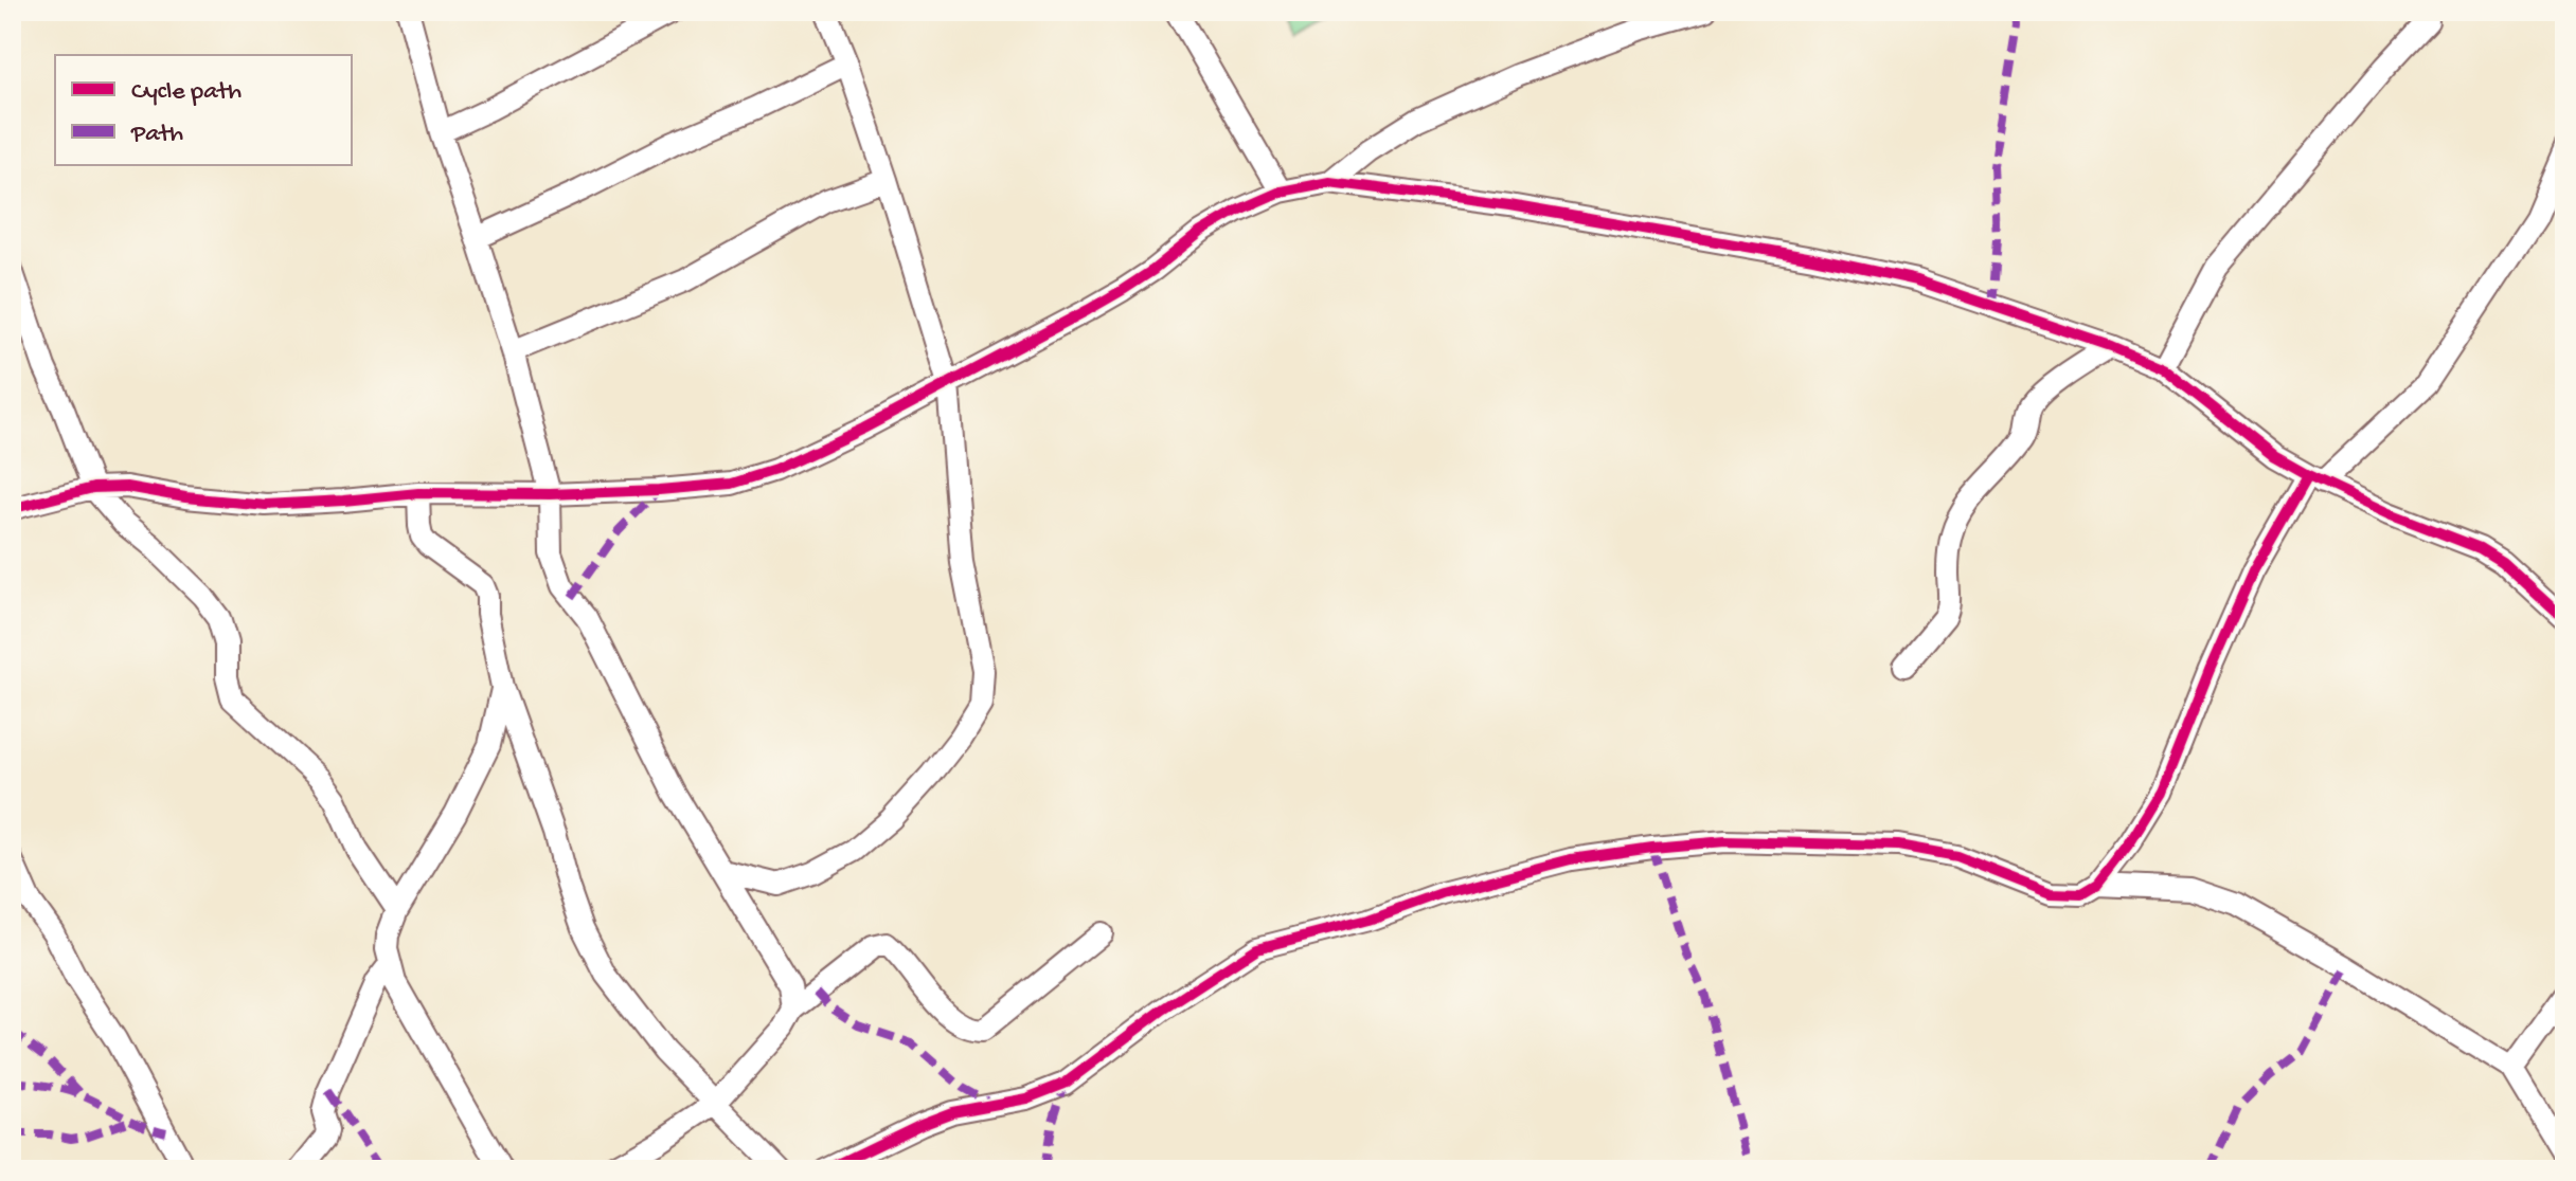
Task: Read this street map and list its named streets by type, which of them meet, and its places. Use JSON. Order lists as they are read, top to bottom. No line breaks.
{"legend":["Cycle path","Path"]}
